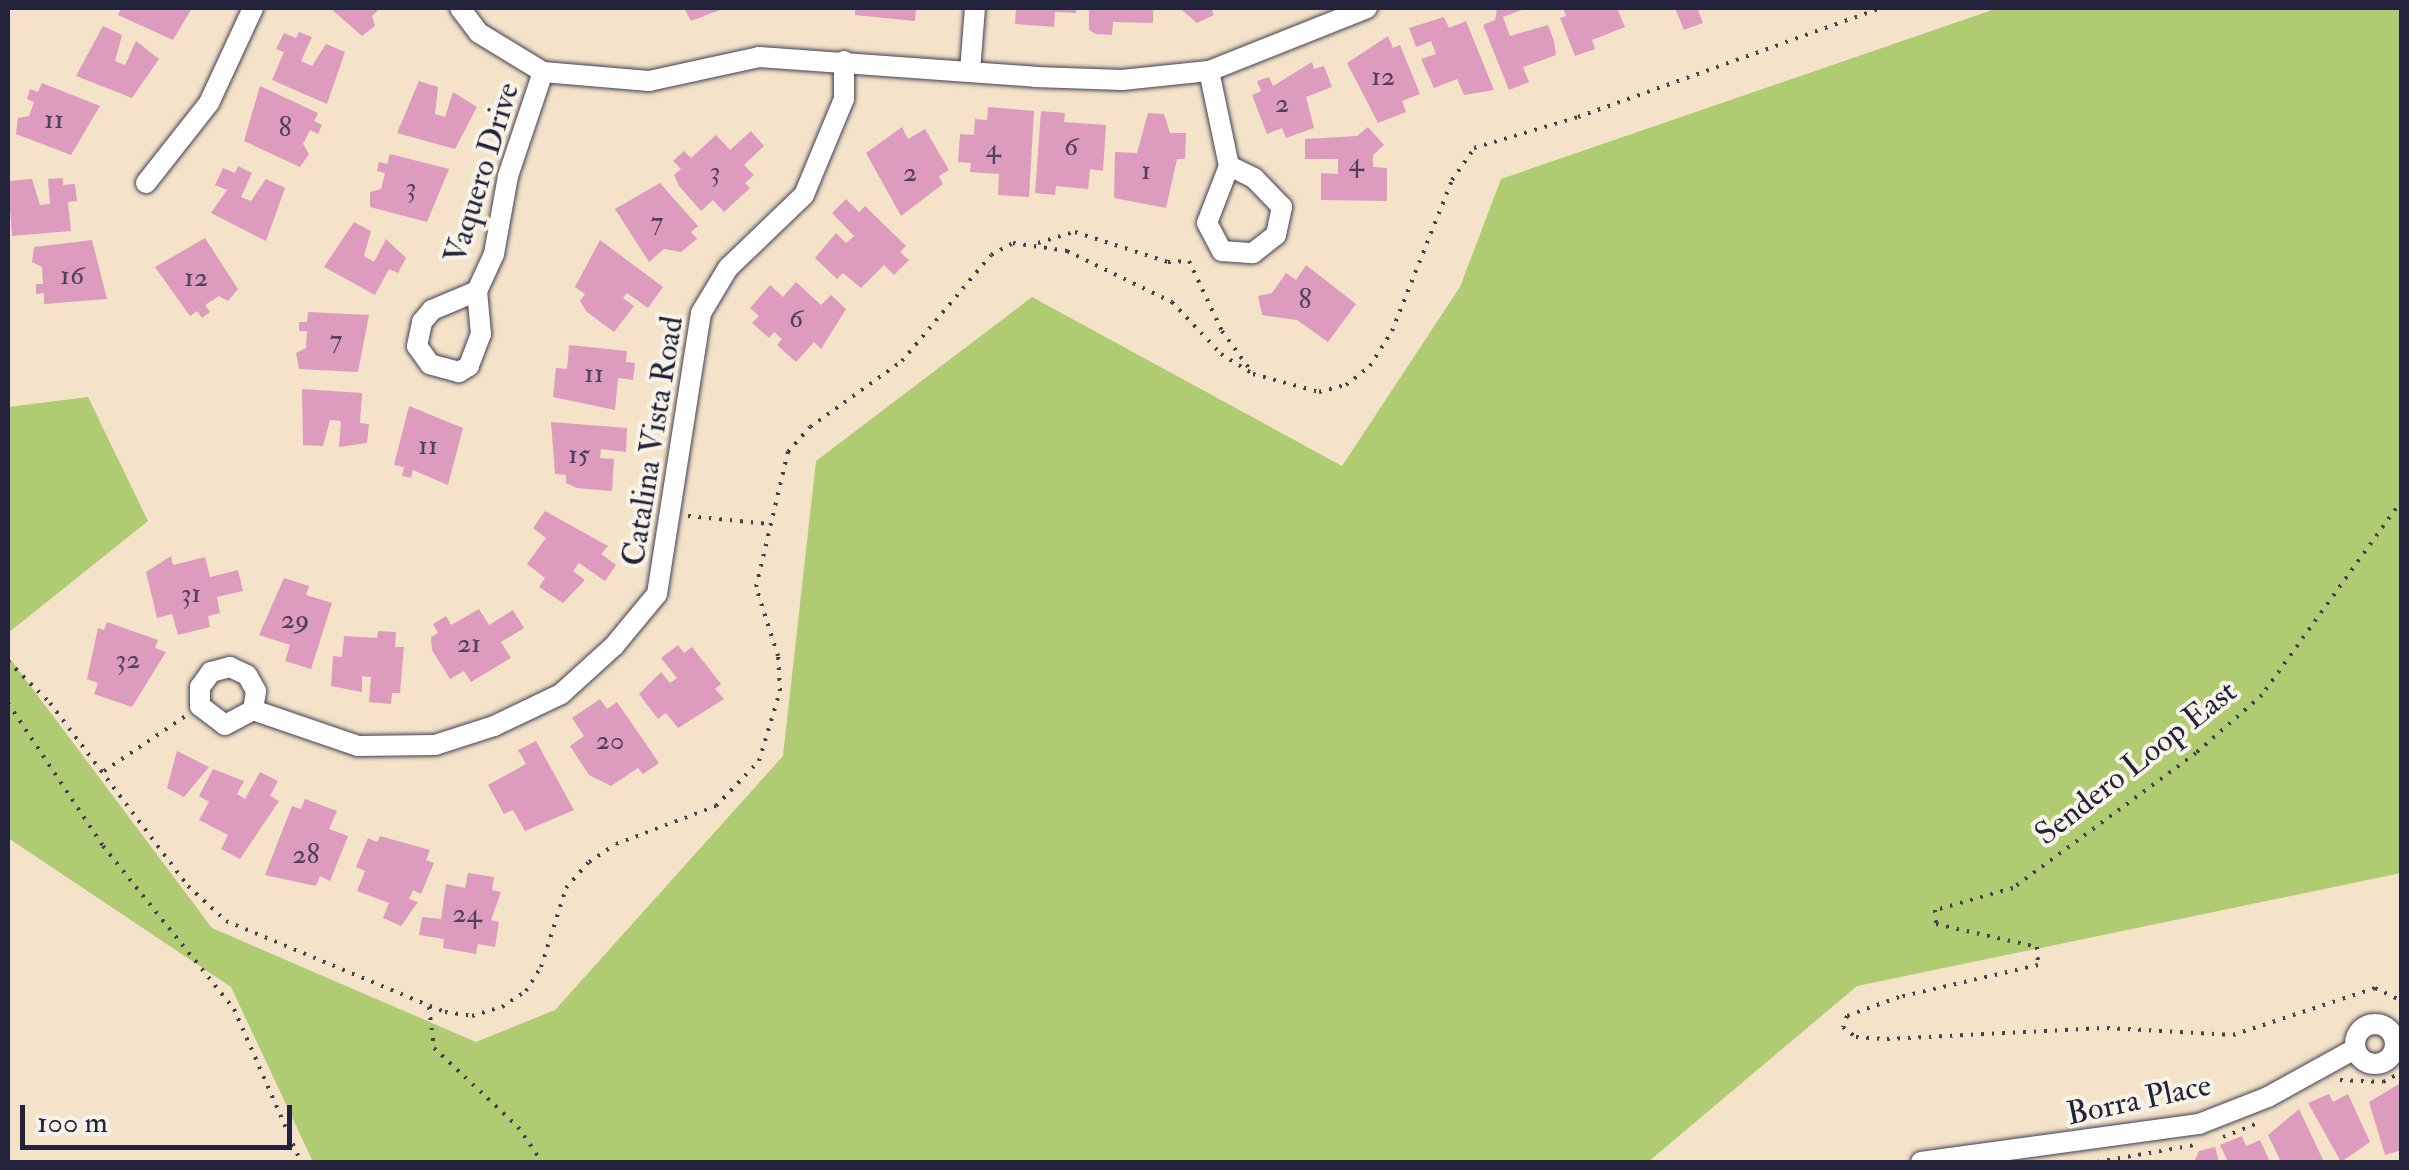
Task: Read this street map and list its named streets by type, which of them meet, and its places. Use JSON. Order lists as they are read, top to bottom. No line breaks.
{"streets":{"street":["Vaquero Drive","Catalina Vista Road","Borra Place"],"path":["Sendero Loop East"]},"house_numbers":["12","2","11","8","6","4","4","1","3","2","3","7","16","12","8","6","7","11","11","15","31","29","21","32","20","28","24"],"scale_bar":"100 m"}
